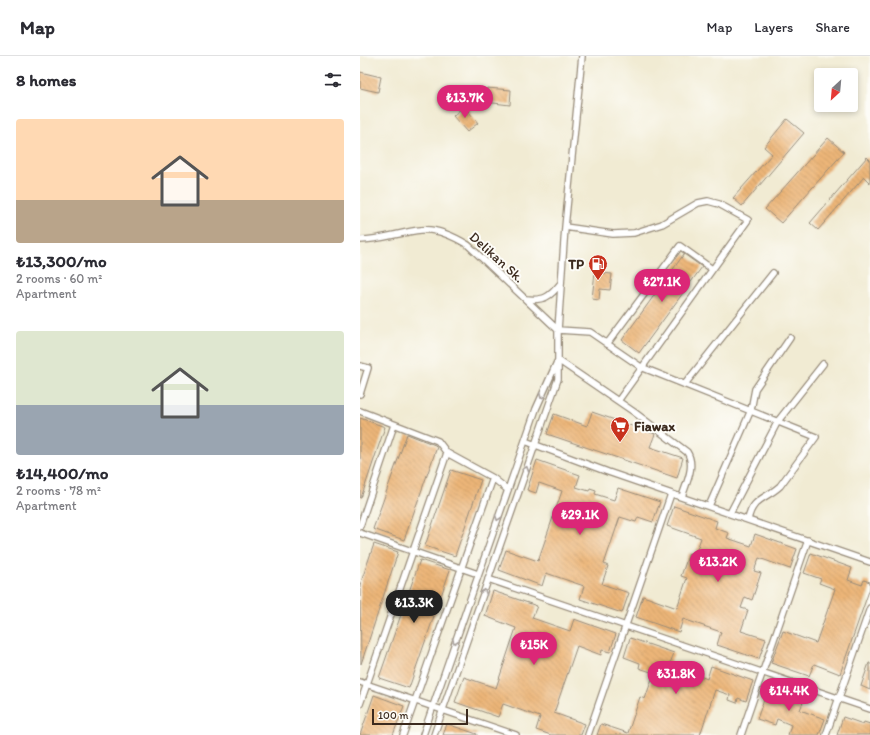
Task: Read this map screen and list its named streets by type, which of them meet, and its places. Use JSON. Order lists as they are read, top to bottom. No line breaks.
{"streets":{"street":["Delikan Sk."]},"places":{"fuel station":["TP"],"supermarket":["Fiawax"]},"scale_bar":"100 m","north":"bottom left","page":{"header":"Map","nav":["Map","Layers","Share"],"heading":"8 homes","price":["₺13.7K","₺27.1K","₺29.1K","₺13.2K","₺13.3K","₺15K","₺31.8K","₺14.4K"],"list":[{"name":"₺13,300/mo","note":"2 rooms · 60 m² · Apartment"},{"name":"₺14,400/mo","note":"2 rooms · 78 m² · Apartment"}],"scale":"100 m"}}
